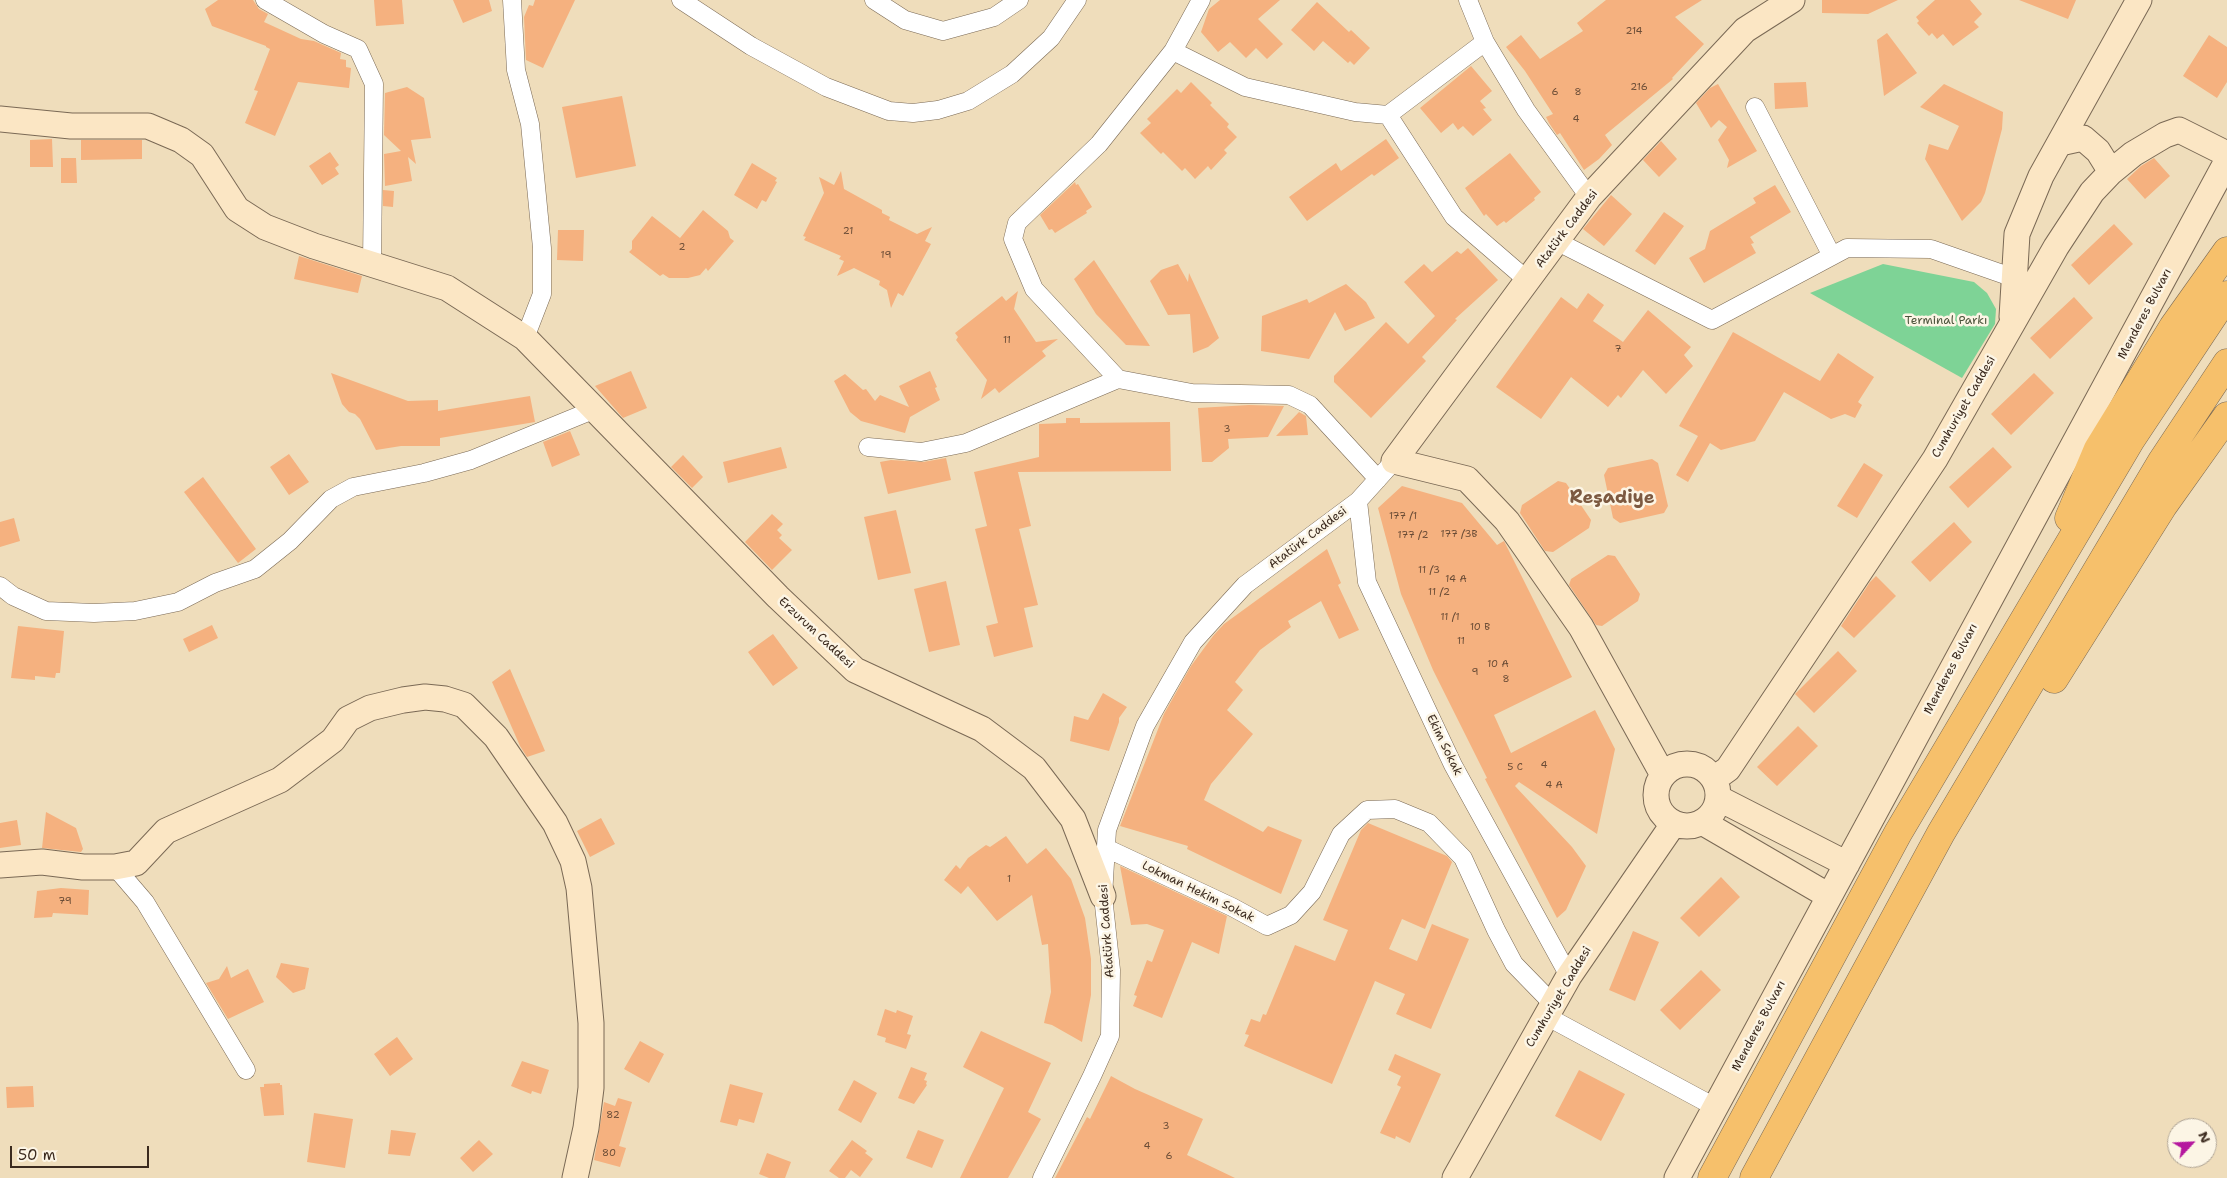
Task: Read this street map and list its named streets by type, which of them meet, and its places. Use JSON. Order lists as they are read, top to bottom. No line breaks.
{"streets":{"main road":["Atatürk Caddesi","Menderes Bulvarı","Cumhuriyet Caddesi","Erzurum Caddesi"],"street":["Ekim Sokak","Lokman Hekim Sokak"]},"crossings":[["Atatürk Caddesi","Erzurum Caddesi"],["Atatürk Caddesi","Ekim Sokak"],["Atatürk Caddesi","Lokman Hekim Sokak"],["Menderes Bulvarı","Lokman Hekim Sokak"],["Cumhuriyet Caddesi","Ekim Sokak"],["Cumhuriyet Caddesi","Lokman Hekim Sokak"]],"districts":["Reşadiye"],"parks":["Terminal Parkı"],"house_numbers":["214","216","6","8","4","21","2","19","11","7","3","177 /1","177 /3B","177 /2","11 /3","14 A","11 /2","11 /1","10 B","11","10 A","9","8","4","5 C","4 A","1","79","82","3","4","80","6"],"scale_bar":"50 m","north":"top right"}
